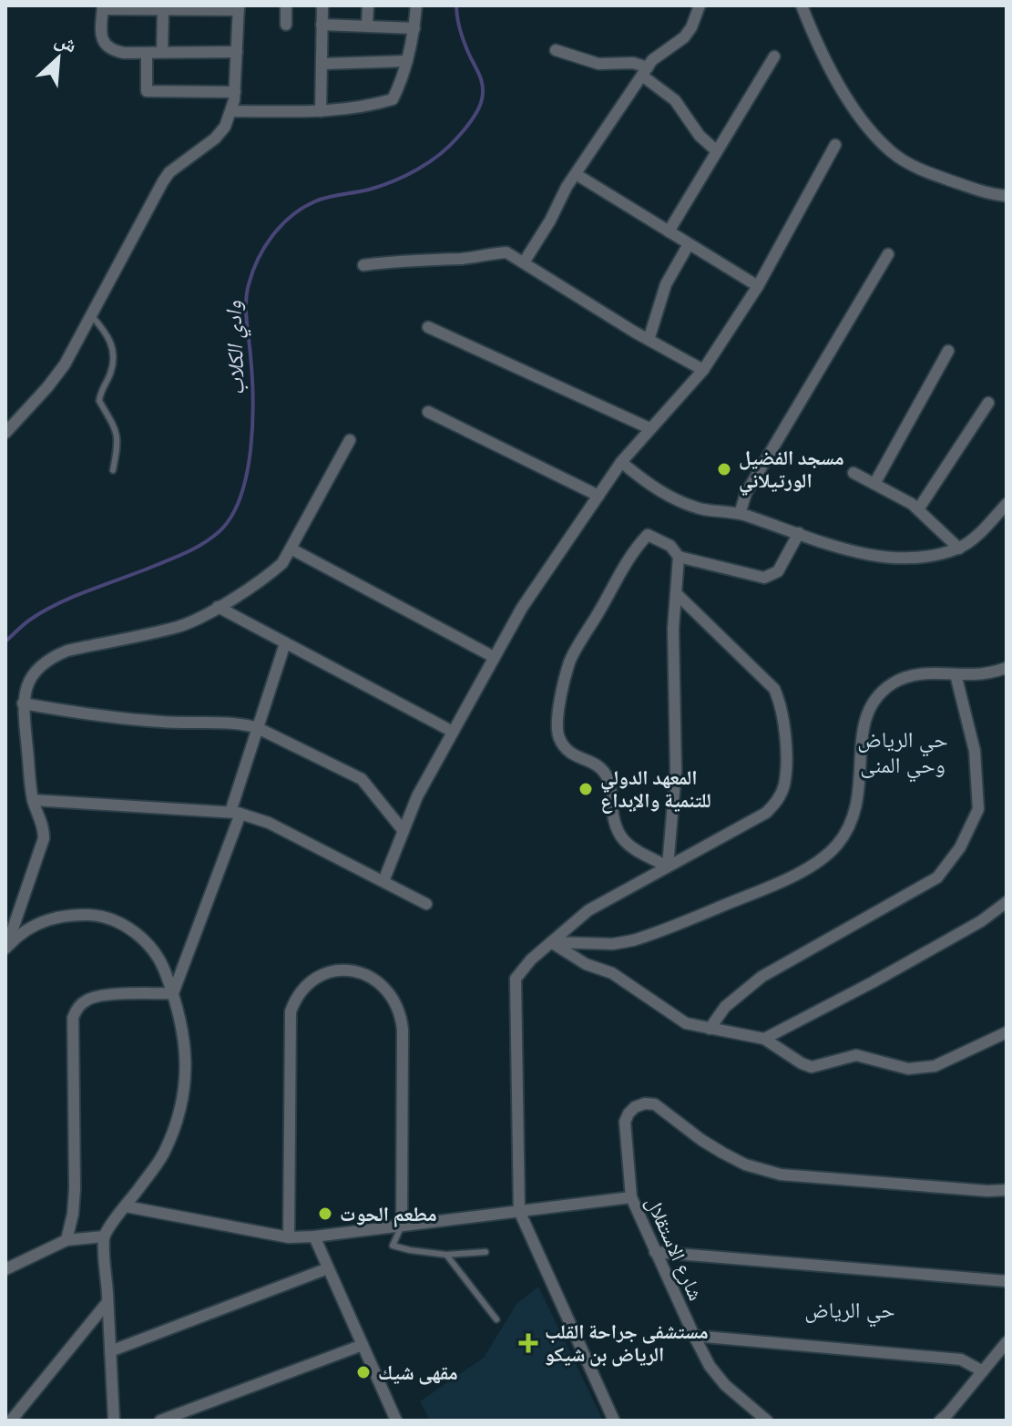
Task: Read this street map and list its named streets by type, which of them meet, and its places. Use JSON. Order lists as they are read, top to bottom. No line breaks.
{"streets":{"street":["شارع الاستقلال"]},"districts":["حي الرياض وحي المنى","حي الرياض"],"water":["وادي الكلاب"],"places":{"other":["مسجد الفضيل الورتيلاني","المعهد الدولي للتنمية والإبداع","مطعم الحوت","مقهى شيك"],"health":["مستشفى جراحة القلب الرياض بن شيكو"]},"north":"top right"}
